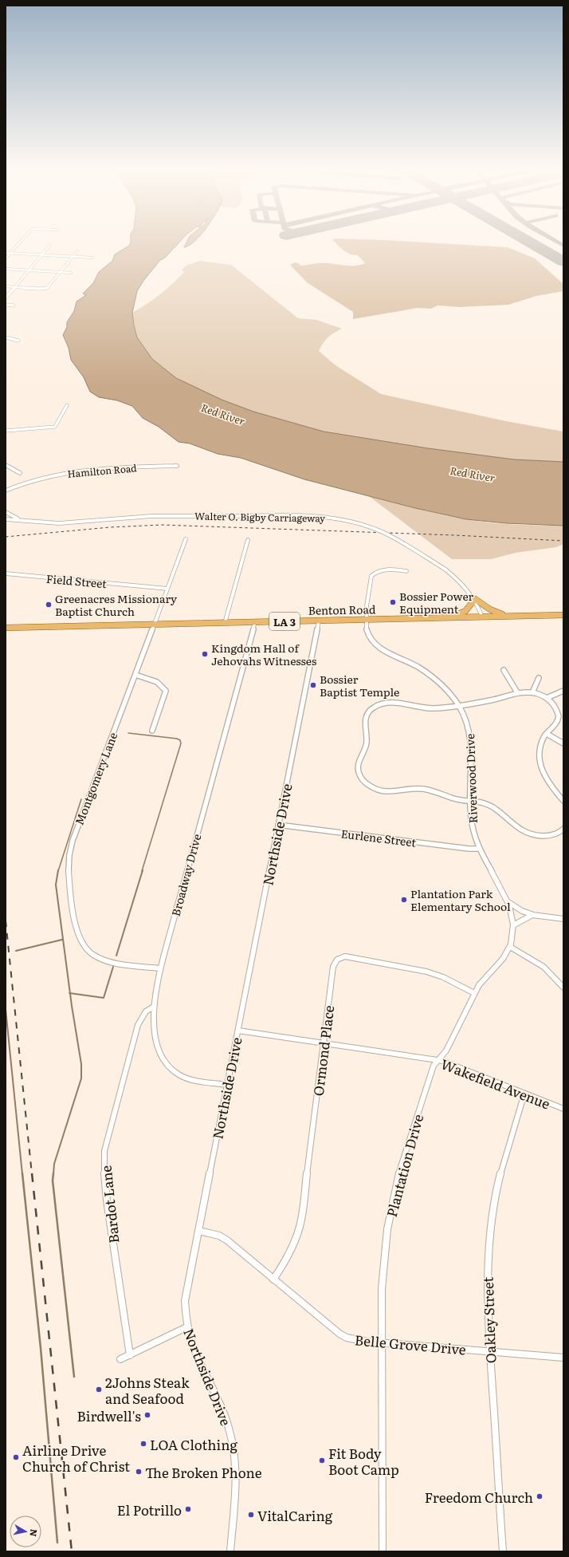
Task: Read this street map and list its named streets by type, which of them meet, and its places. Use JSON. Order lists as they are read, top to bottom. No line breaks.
{"streets":{"main road":["Benton Road","LA 3"],"street":["Hamilton Road","Walter O. Bigby Carriageway","Field Street","Montgomery Lane","Riverwood Drive","Northside Drive","Eurlene Street","Broadway Drive","Ormond Place","Wakefield Avenue","Plantation Drive","Bardot Lane","Oakley Street","Belle Grove Drive"]},"crossings":[["Walter O. Bigby Carriageway","Benton Road"],["Field Street","Montgomery Lane"],["Benton Road","Montgomery Lane"],["Benton Road","Riverwood Drive"],["Benton Road","Northside Drive"],["Benton Road","Broadway Drive"],["Montgomery Lane","Broadway Drive"],["Riverwood Drive","Eurlene Street"],["Riverwood Drive","Plantation Drive"],["Northside Drive","Eurlene Street"],["Northside Drive","Broadway Drive"],["Northside Drive","Wakefield Avenue"],["Northside Drive","Belle Grove Drive"],["Broadway Drive","Bardot Lane"],["Ormond Place","Wakefield Avenue"],["Ormond Place","Plantation Drive"],["Ormond Place","Belle Grove Drive"],["Wakefield Avenue","Plantation Drive"],["Wakefield Avenue","Oakley Street"],["Plantation Drive","Belle Grove Drive"],["Oakley Street","Belle Grove Drive"]],"water":["Red River"],"places":["Bossier Power Equipment","Greenacres Missionary Baptist Church","Kingdom Hall of Jehovahs Witnesses","Bossier Baptist Temple","Plantation Park Elementary School","2Johns Steak and Seafood","Birdwell's","LOA Clothing","Airline Drive Church of Christ","Fit Body Boot Camp","The Broken Phone","Freedom Church","El Potrillo","VitalCaring"],"north":"right"}
